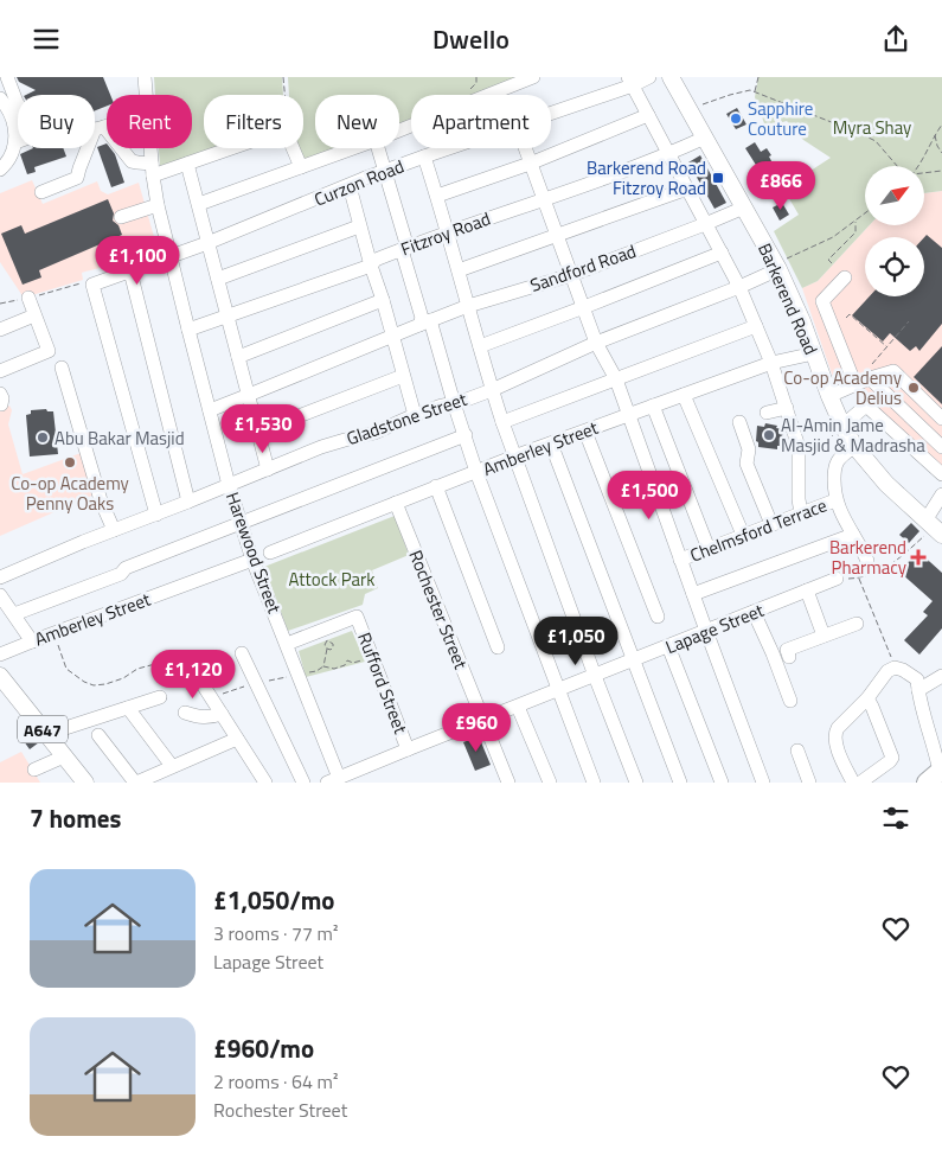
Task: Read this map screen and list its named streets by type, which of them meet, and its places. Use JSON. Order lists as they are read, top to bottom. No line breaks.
{"streets":{"main road":["Barkerend Road","A647"],"street":["Curzon Road","Fitzroy Road","Sandford Road","Gladstone Street","Amberley Street","Chelmsford Terrace","Harewood Street","Rochester Street","Lapage Street","Rufford Street"]},"crossings":[["Curzon Road","Harewood Street"],["Fitzroy Road","Barkerend Road"],["Fitzroy Road","Harewood Street"],["Sandford Road","Barkerend Road"],["Sandford Road","Harewood Street"],["Barkerend Road","Gladstone Street"],["Barkerend Road","Amberley Street"],["Gladstone Street","Harewood Street"],["Amberley Street","Harewood Street"],["Amberley Street","Rochester Street"],["Harewood Street","Lapage Street"],["Harewood Street","Rufford Street"],["Rochester Street","Lapage Street"],["Lapage Street","Rufford Street"]],"parks":["Myra Shay","Attock Park"],"places":{"other":["Sapphire Couture","Co-op Academy Delius","Al-Amin Jame Masjid & Madrasha","Abu Bakar Masjid","Co-op Academy Penny Oaks"],"transit":["Barkerend Road Fitzroy Road"],"health":["Barkerend Pharmacy"]},"north":"top right","page":{"header":"Dwello","chip":["Buy","Rent","Filters","New","Apartment"],"price":["£866","£1,100","£1,530","£1,500","£1,050","£1,120","£960"],"heading":"7 homes","list":[{"name":"£1,050/mo","note":"3 rooms · 77 m² · Lapage Street"},{"name":"£960/mo","note":"2 rooms · 64 m² · Rochester Street"}]}}
